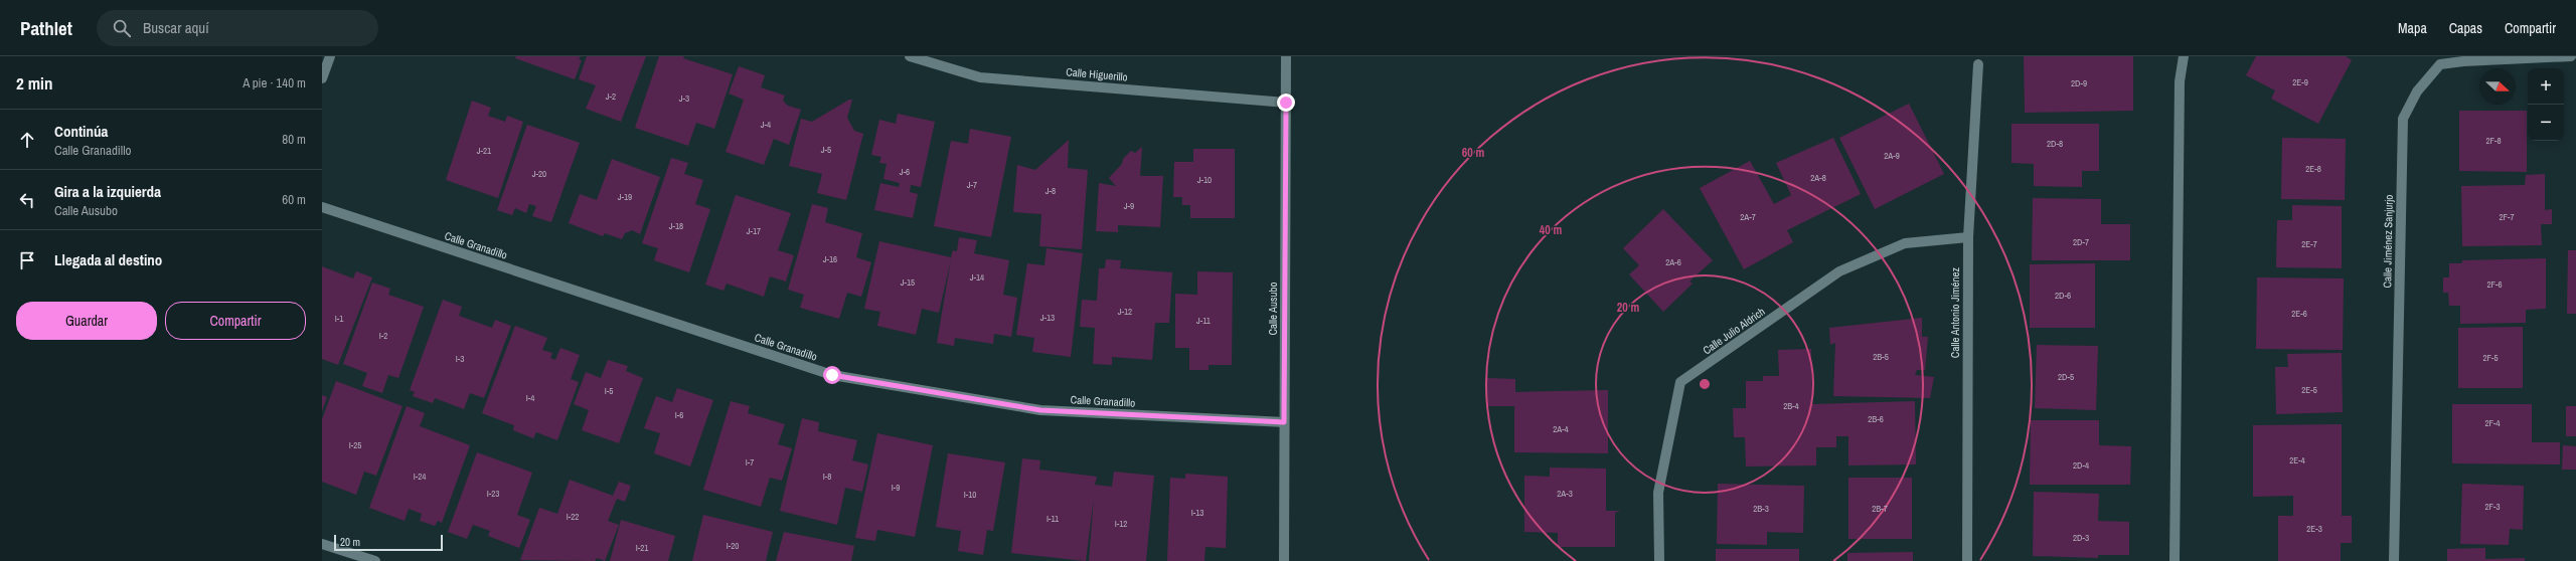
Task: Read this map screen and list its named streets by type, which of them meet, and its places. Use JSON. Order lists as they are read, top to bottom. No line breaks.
{"streets":{"street":["Calle Higuerillo","Calle Jiménez Sanjurjo","Calle Granadillo","Calle Ausubo","Calle Antonio Jiménez","Calle Julio Aldrich"]},"crossings":[["Calle Higuerillo","Calle Ausubo"],["Calle Granadillo","Calle Ausubo"],["Calle Antonio Jiménez","Calle Julio Aldrich"]],"house_numbers":["2E-9","2D-9","J-2","J-3","J-4","2F-8","2D-8","J-5","J-21","2A-9","2E-8","J-6","J-20","2A-8","J-10","J-7","J-8","J-19","J-9","2A-7","2F-7","J-18","J-17","2D-7","2E-7","J-16","2A-6","J-14","J-15","2F-6","2D-6","J-12","2E-6","J-13","I-1","J-11","I-2","2B-5","2F-5","I-3","2D-5","2E-5","I-5","I-4","2B-4","I-6","2B-6","2F-4","2A-4","I-25","2E-4","I-7","2D-4","I-24","I-8","I-9","I-23","2A-3","I-10","2F-3","2B-3","2B-7","I-13","I-22","I-11","I-12","2E-3","2D-3","I-20","I-21"],"scale_bar":"20 m","north":"right","page":{"header":"Pathlet","search":"Buscar aquí","nav":["Mapa","Capas","Compartir"],"heading":["2 min","A pie · 140 m"],"map_buttons":["+","−"],"list":[["Continúa","Calle Granadillo","80 m"],["Gira a la izquierda","Calle Ausubo","60 m"],"Llegada al destino"],"buttons":["Guardar","Compartir"],"scale":"20 m"},"rings":["60 m","40 m","20 m"]}
